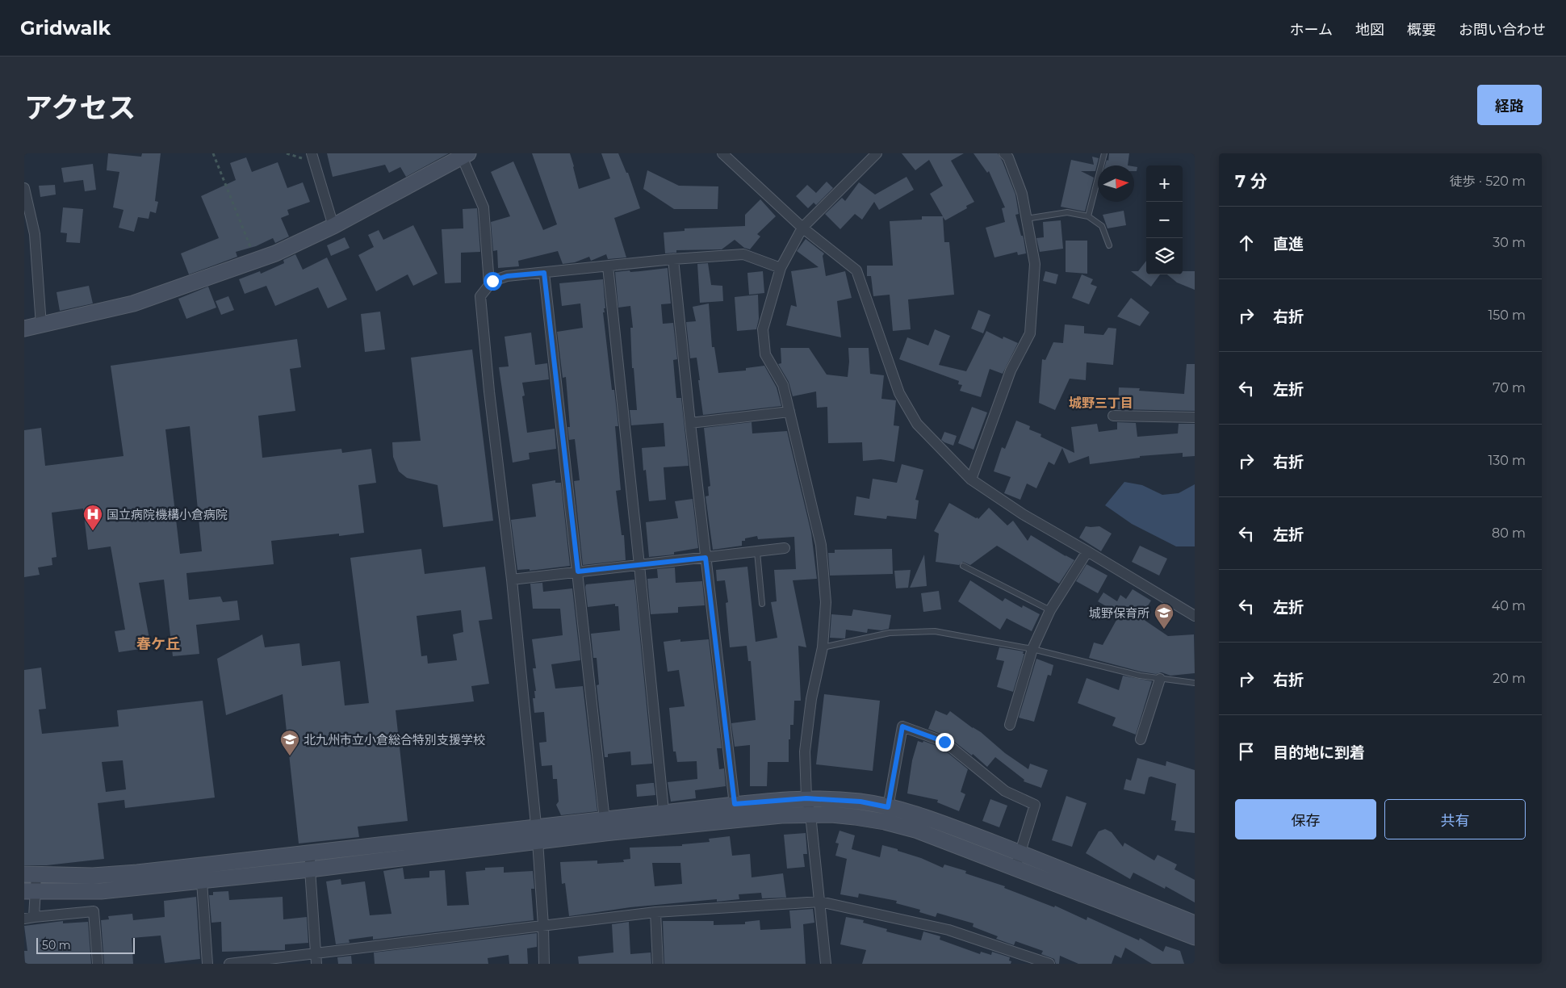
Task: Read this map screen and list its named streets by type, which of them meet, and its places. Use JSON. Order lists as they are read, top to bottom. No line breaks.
{"districts":["城野三丁目","春ケ丘"],"places":{"hospital":["国立病院機構小倉病院"],"school or university":["城野保育所","北九州市立小倉総合特別支援学校"]},"scale_bar":"50 m","north":"right","page":{"header":"Gridwalk","nav":["ホーム","地図","概要","お問い合わせ"],"title":"アクセス","buttons":["経路",["保存","共有"]],"heading":["7 分","徒歩 · 520 m"],"map_buttons":["+","−"],"list":[["直進","30 m"],["右折","150 m"],["左折","70 m"],["右折","130 m"],["左折","80 m"],["左折","40 m"],["右折","20 m"],"目的地に到着"],"scale":"50 m"}}
